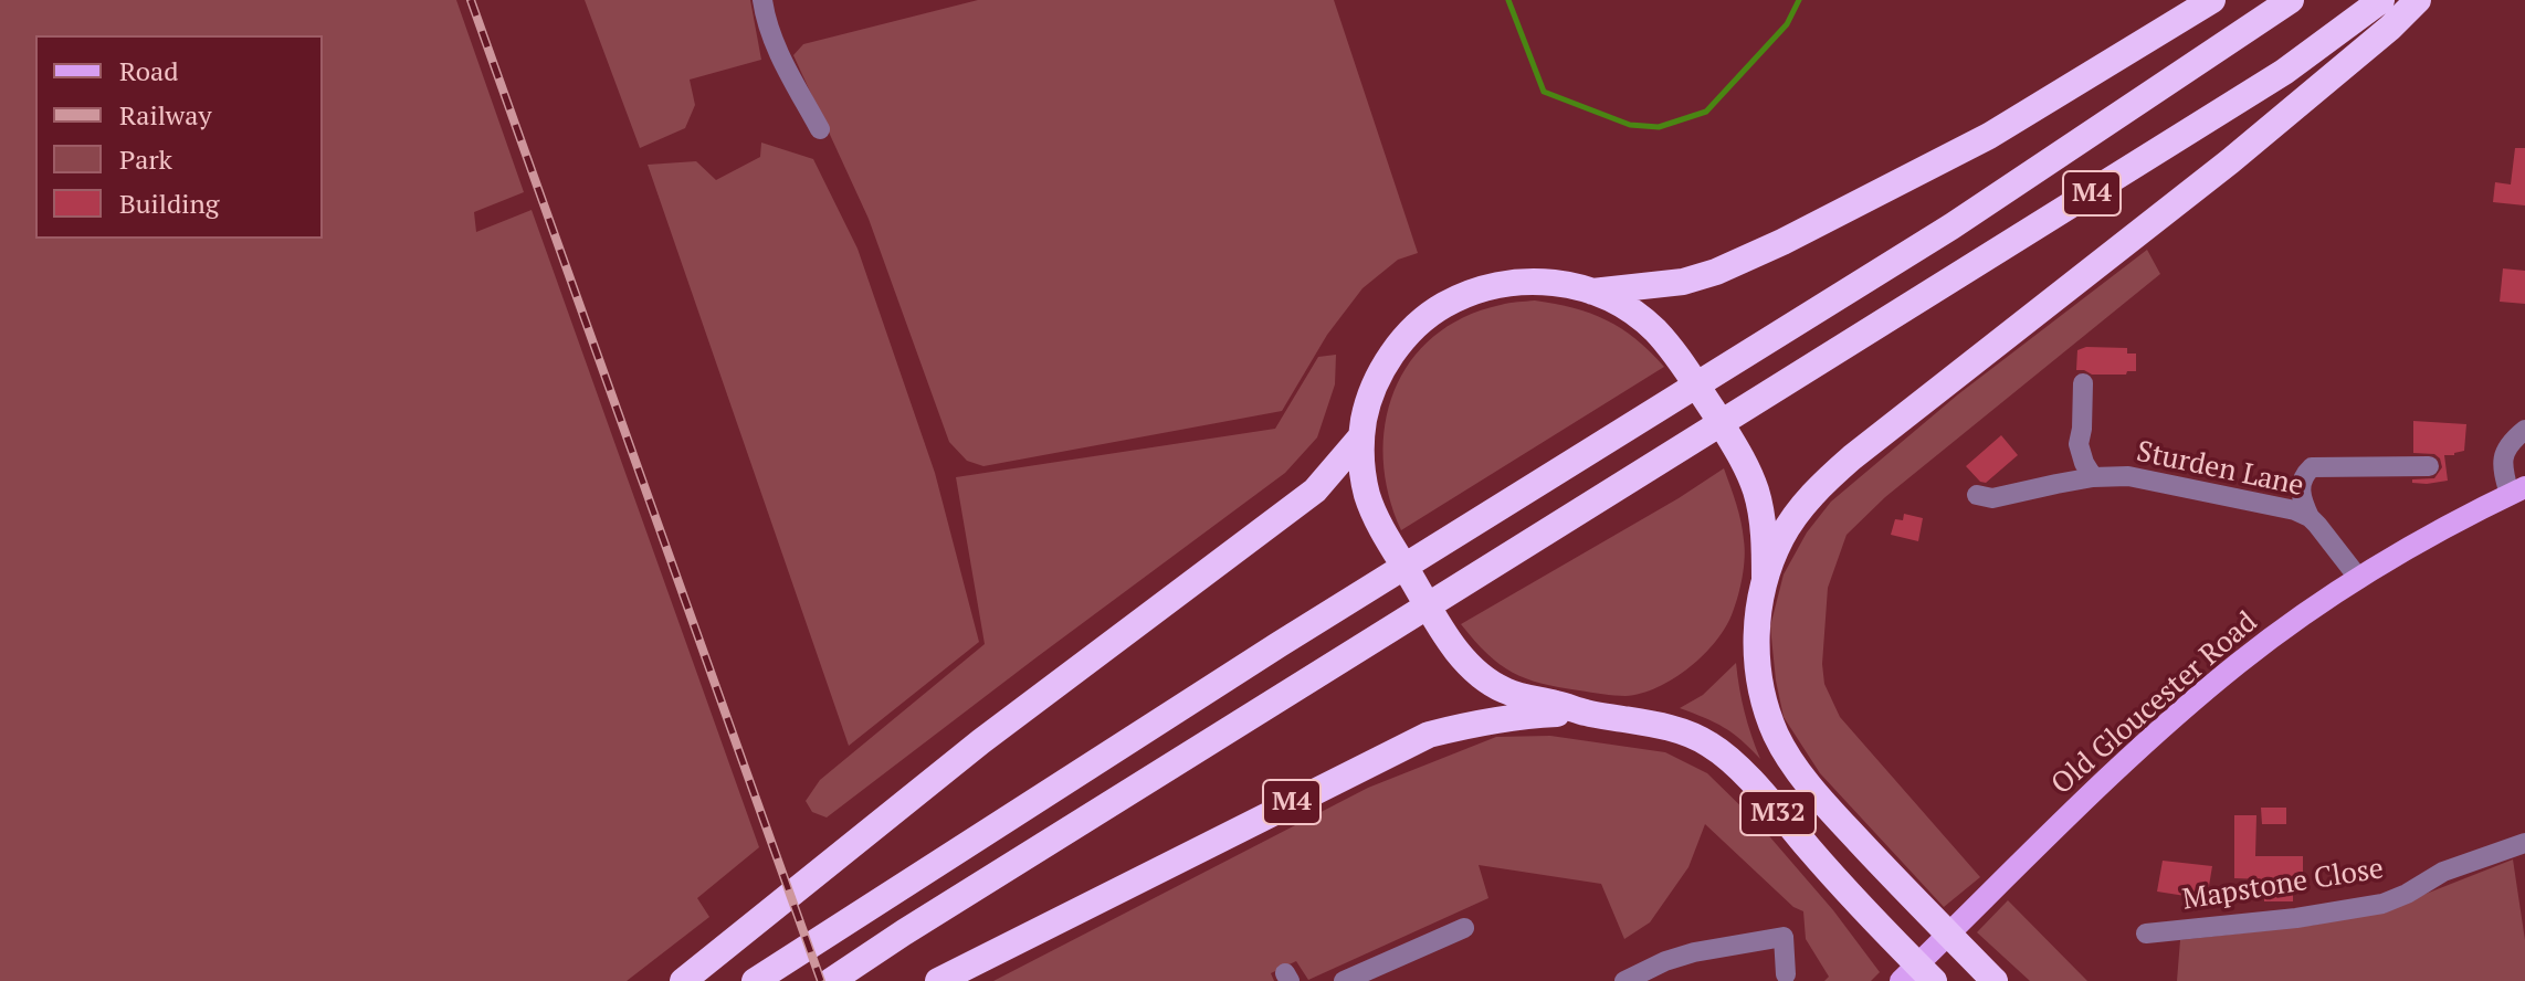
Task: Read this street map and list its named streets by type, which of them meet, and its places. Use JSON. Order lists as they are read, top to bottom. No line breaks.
{"streets":{"highway":["M4","M32"],"main road":["Old Gloucester Road"],"street":["Sturden Lane","Mapstone Close"]},"crossings":[["M4","M32"],["Sturden Lane","Old Gloucester Road"]],"legend":["Road","Railway","Park","Building"]}
